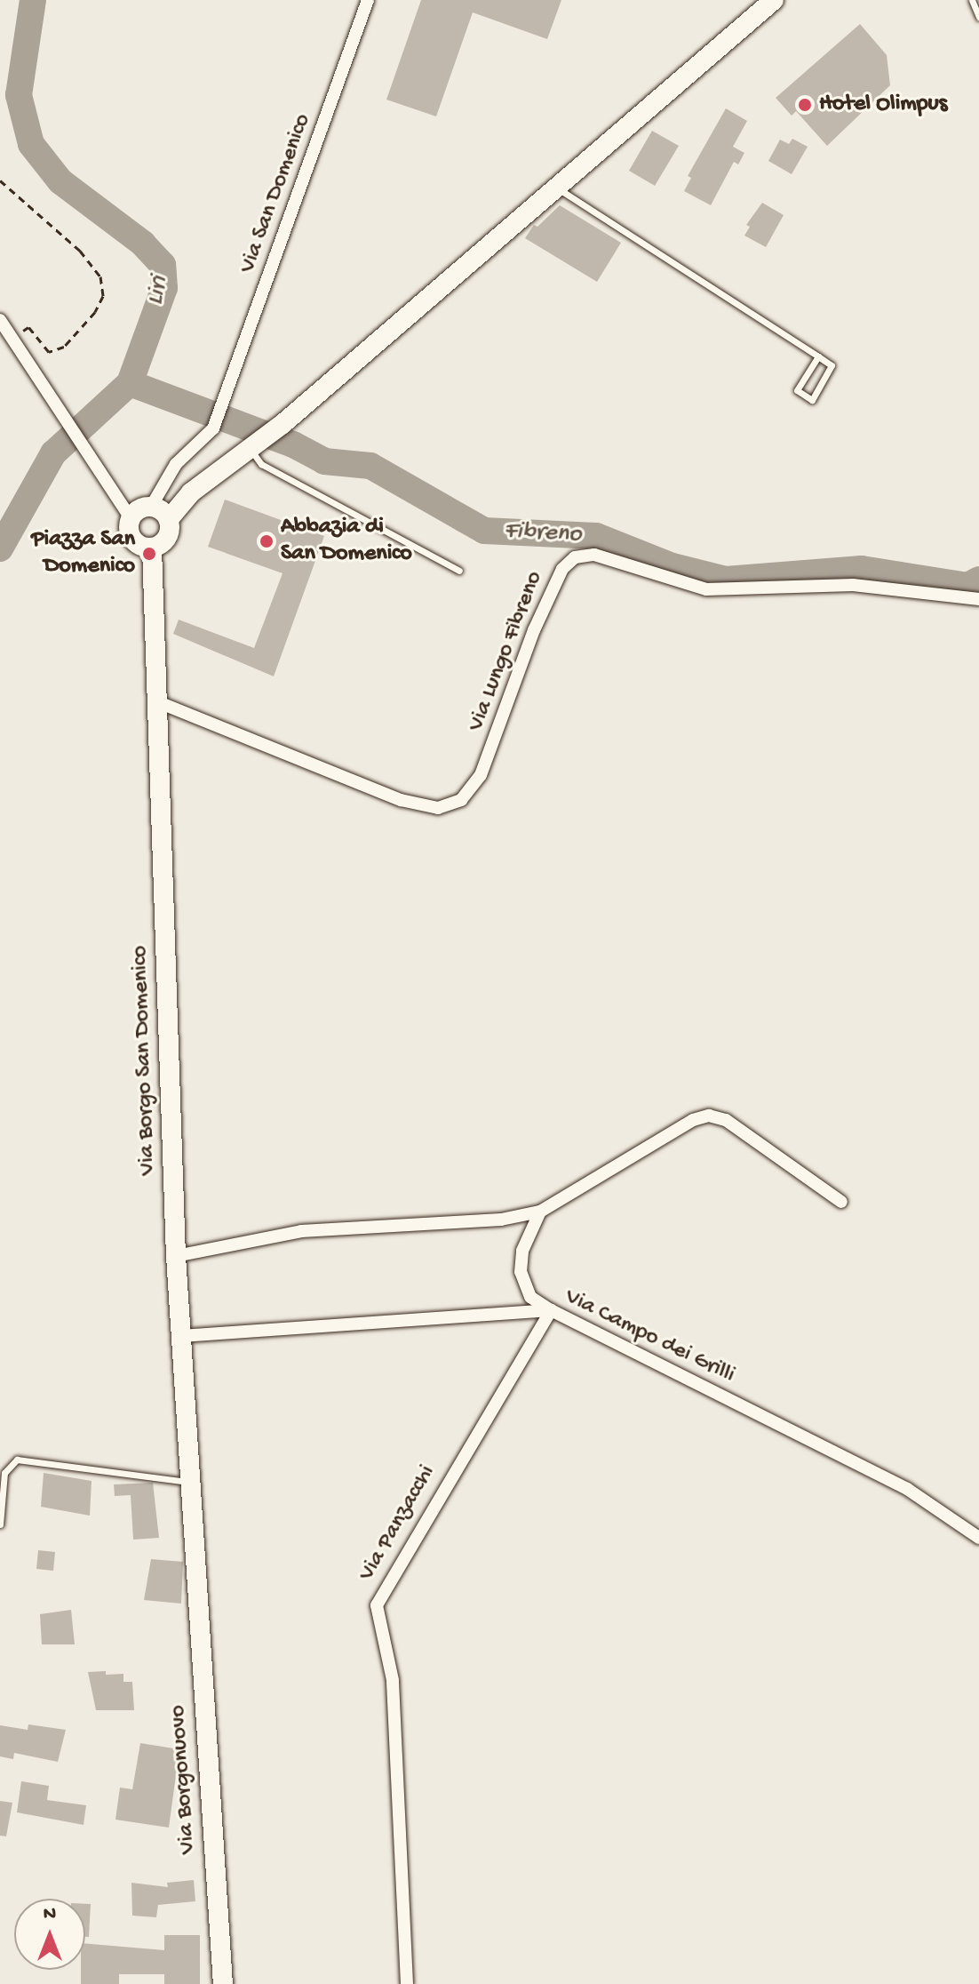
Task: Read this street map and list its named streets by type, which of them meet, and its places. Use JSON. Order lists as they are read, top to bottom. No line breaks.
{"streets":{"main road":["Via Borgo San Domenico","Via Borgonuovo"],"street":["Via San Domenico","Via Lungo Fibreno","Via Campo dei Grilli","Via Panzacchi"]},"crossings":[["Via San Domenico","Via Borgo San Domenico"],["Via Lungo Fibreno","Via Borgo San Domenico"],["Via Borgo San Domenico","Via Campo dei Grilli"],["Via Borgo San Domenico","Via Borgonuovo"],["Via Campo dei Grilli","Via Panzacchi"]],"water":["Liri","Fibreno"],"places":["Hotel Olimpus","Abbazia di San Domenico","Piazza San Domenico"],"north":"top"}
